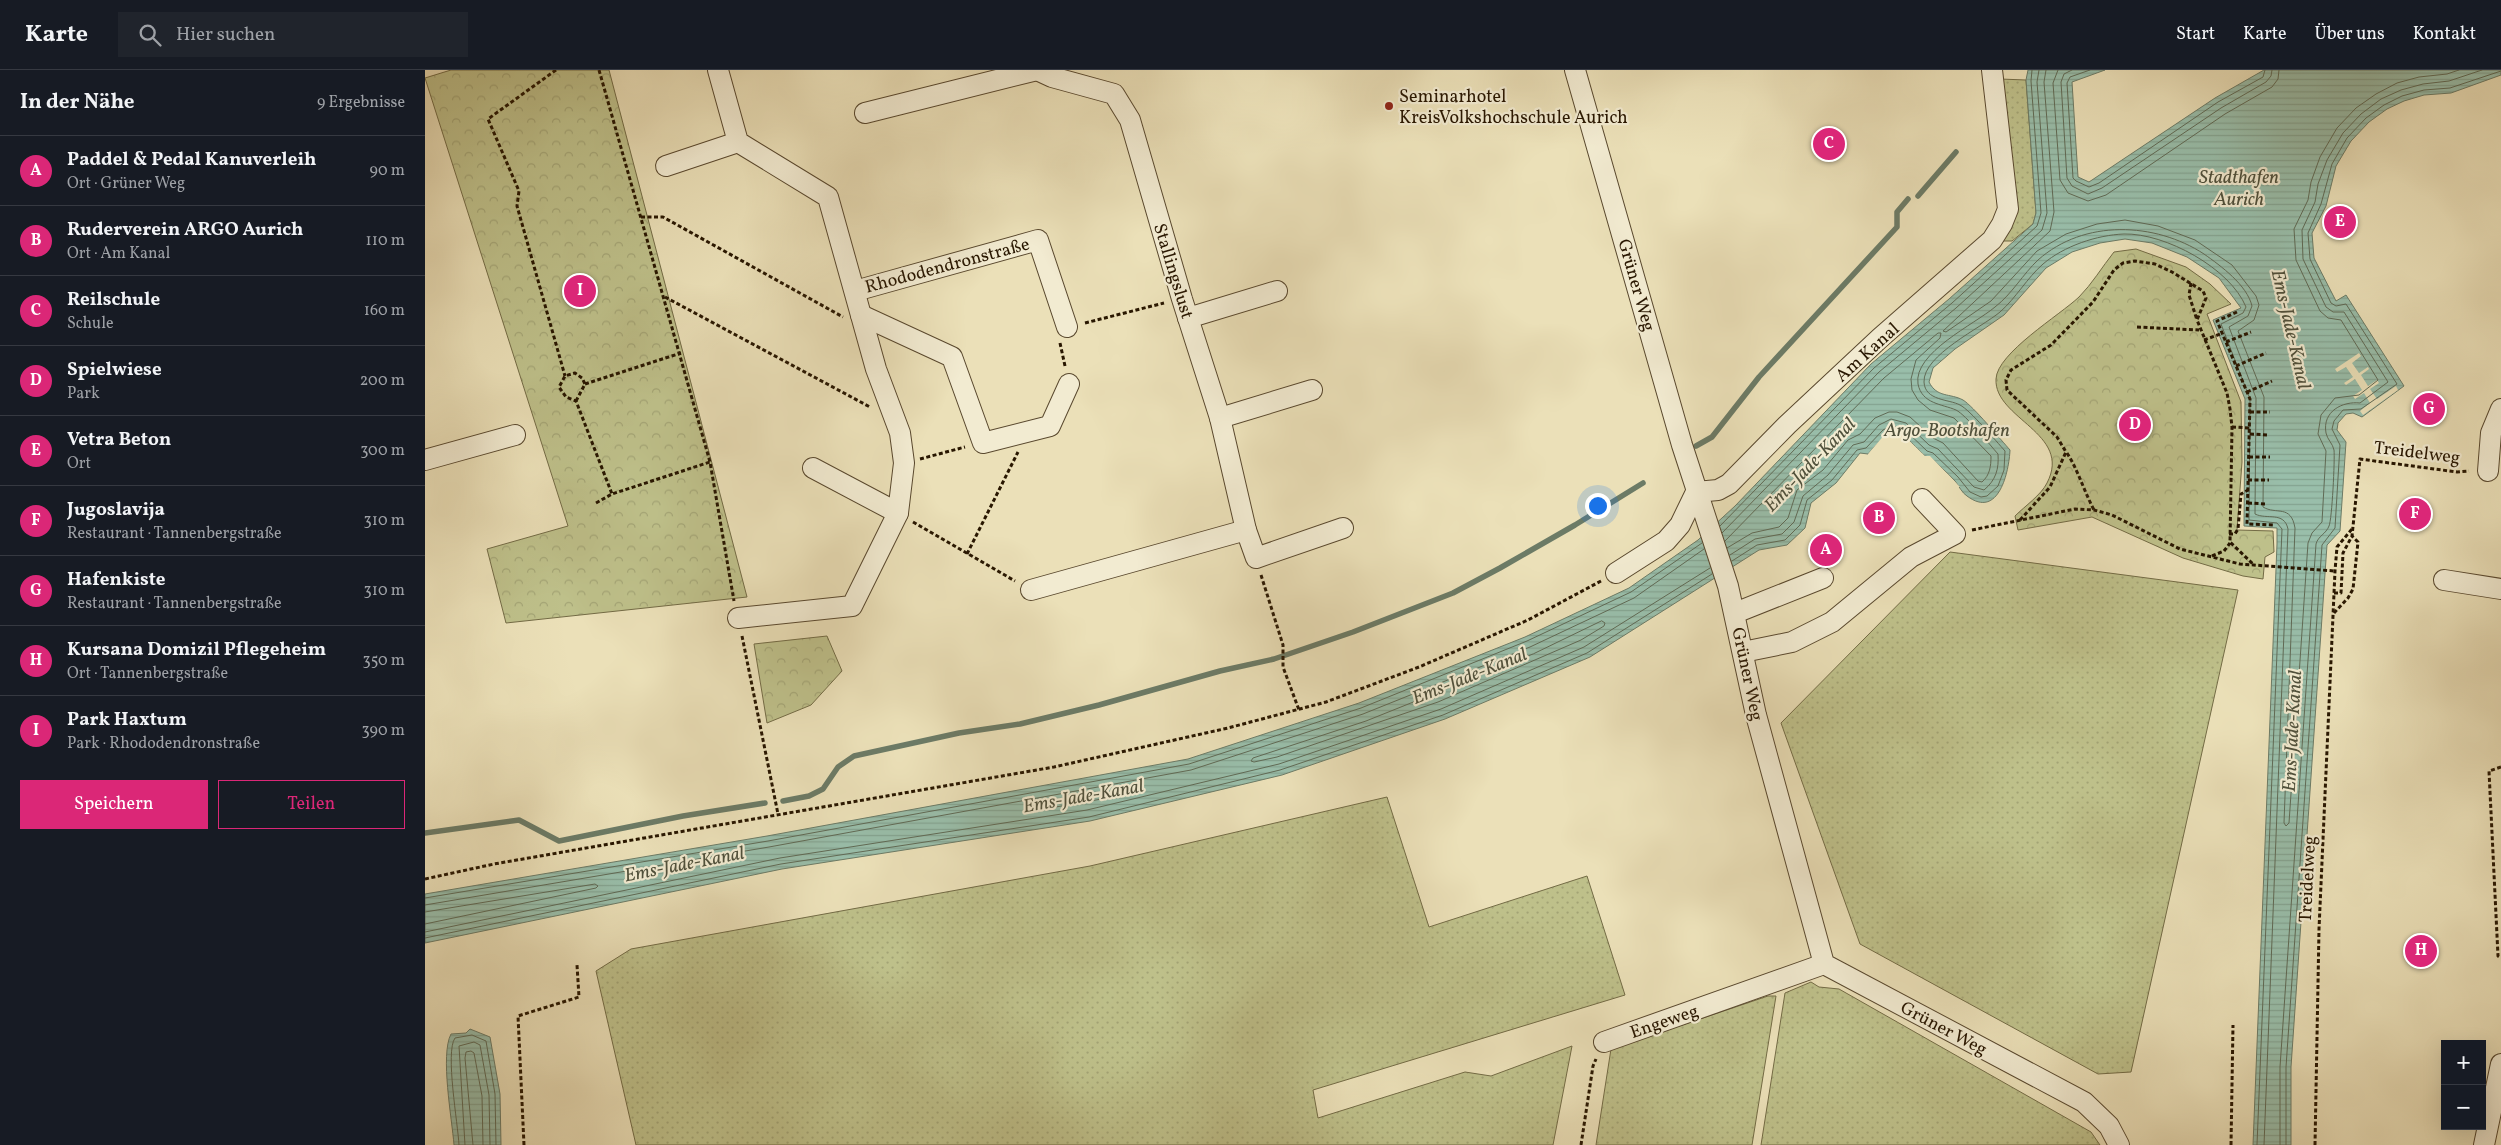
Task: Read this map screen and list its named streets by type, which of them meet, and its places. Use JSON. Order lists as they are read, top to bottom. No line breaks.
{"streets":{"street":["Rhododendronstraße","Stallingslust","Grüner Weg","Am Kanal","Engeweg"],"path":["Treidelweg"]},"crossings":[["Grüner Weg","Am Kanal"],["Grüner Weg","Engeweg"]],"water":["Stadthafen Aurich","Ems-Jade-Kanal","Argo-Bootshafen"],"places":["Seminarhotel KreisVolkshochschule Aurich"],"page":{"header":"Karte","search":"Hier suchen","nav":["Start","Karte","Über uns","Kontakt"],"heading":["In der Nähe","9 Ergebnisse"],"pins":["C","E","I","G","D","F","B","A","H"],"list":[{"mark":"A","name":"Paddel & Pedal Kanuverleih","note":"Ort · Grüner Weg","value":"90 m"},{"mark":"B","name":"Ruderverein ARGO Aurich","note":"Ort · Am Kanal","value":"110 m"},{"mark":"C","name":"Reilschule","note":"Schule","value":"160 m"},{"mark":"D","name":"Spielwiese","note":"Park","value":"200 m"},{"mark":"E","name":"Vetra Beton","note":"Ort","value":"300 m"},{"mark":"F","name":"Jugoslavija","note":"Restaurant · Tannenbergstraße","value":"310 m"},{"mark":"G","name":"Hafenkiste","note":"Restaurant · Tannenbergstraße","value":"310 m"},{"mark":"H","name":"Kursana Domizil Pflegeheim","note":"Ort · Tannenbergstraße","value":"350 m"},{"mark":"I","name":"Park Haxtum","note":"Park · Rhododendronstraße","value":"390 m"}],"buttons":["Speichern","Teilen"],"map_buttons":["+","−"]}}
